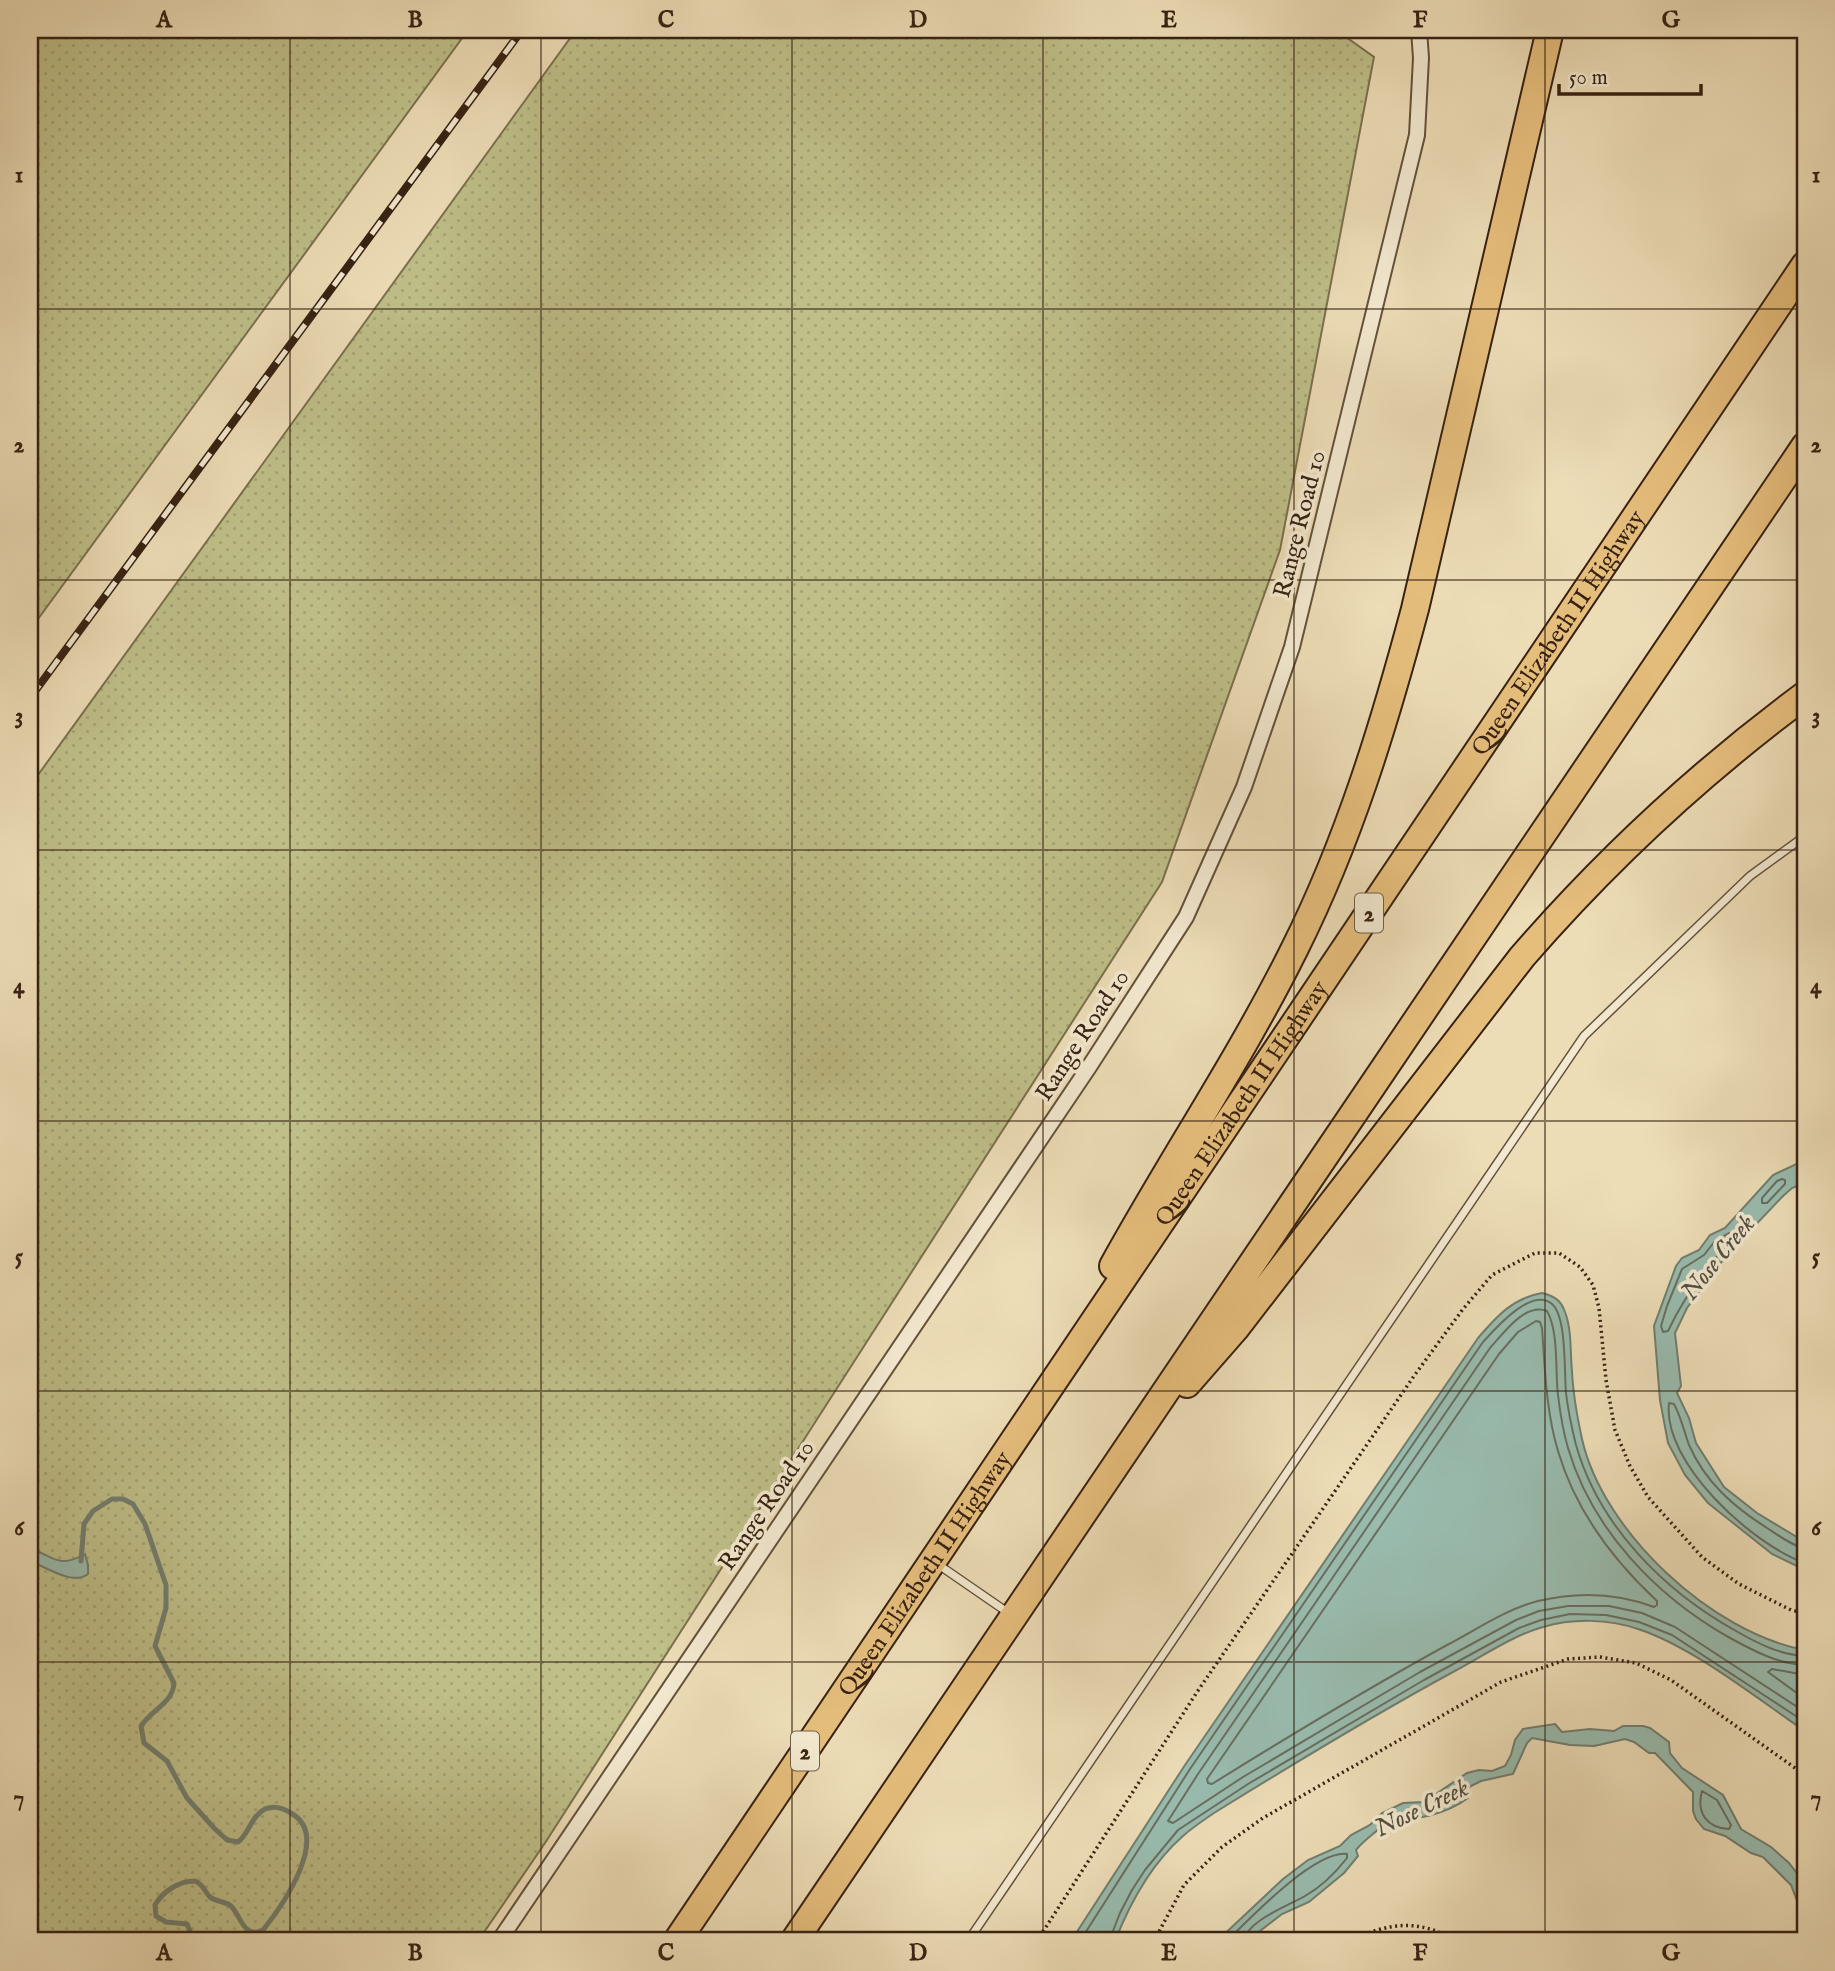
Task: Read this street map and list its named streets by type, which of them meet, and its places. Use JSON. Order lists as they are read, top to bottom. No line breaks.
{"streets":{"highway":["Queen Elizabeth II Highway","2"],"street":["Range Road 10"]},"water":["Nose Creek"],"scale_bar":"50 m","grid":{"columns":["A","B","C","D","E","F","G"],"rows":["1","2","3","4","5","6","7"]}}
